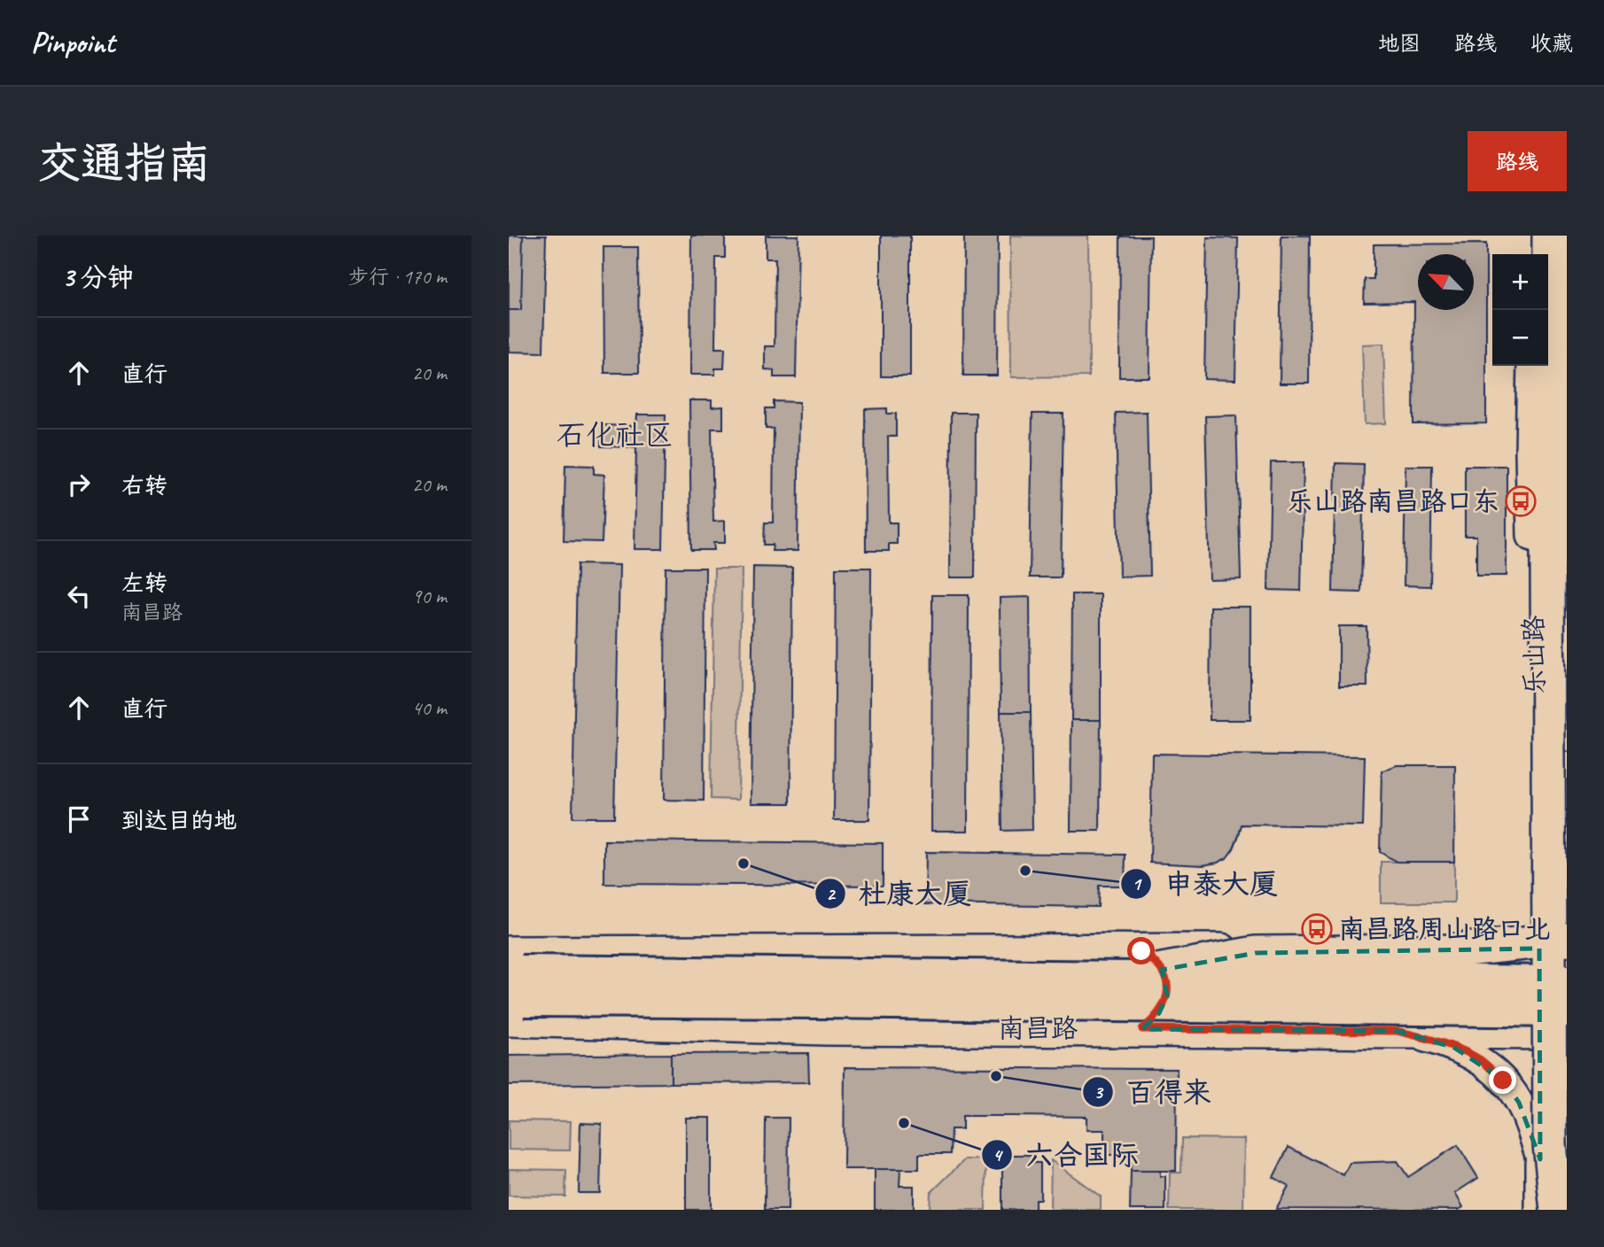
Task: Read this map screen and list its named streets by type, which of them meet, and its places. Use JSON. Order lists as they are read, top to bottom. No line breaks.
{"streets":{"highway":["南昌路"],"main road":["乐山路"]},"crossings":[["乐山路","南昌路"]],"districts":["石化社区"],"places":{"bus stop":["乐山路南昌路口东","南昌路周山路口北"],"other":["杜康大厦","申泰大厦","百得来","六合国际"]},"north":"top left","page":{"header":"Pinpoint","nav":["地图","路线","收藏"],"buttons":"路线","title":"交通指南","heading":["3 分钟","步行 · 170 m"],"map_buttons":["+","−"],"list":[["直行","20 m"],["右转","20 m"],["左转","南昌路","90 m"],["直行","40 m"],"到达目的地"]}}
